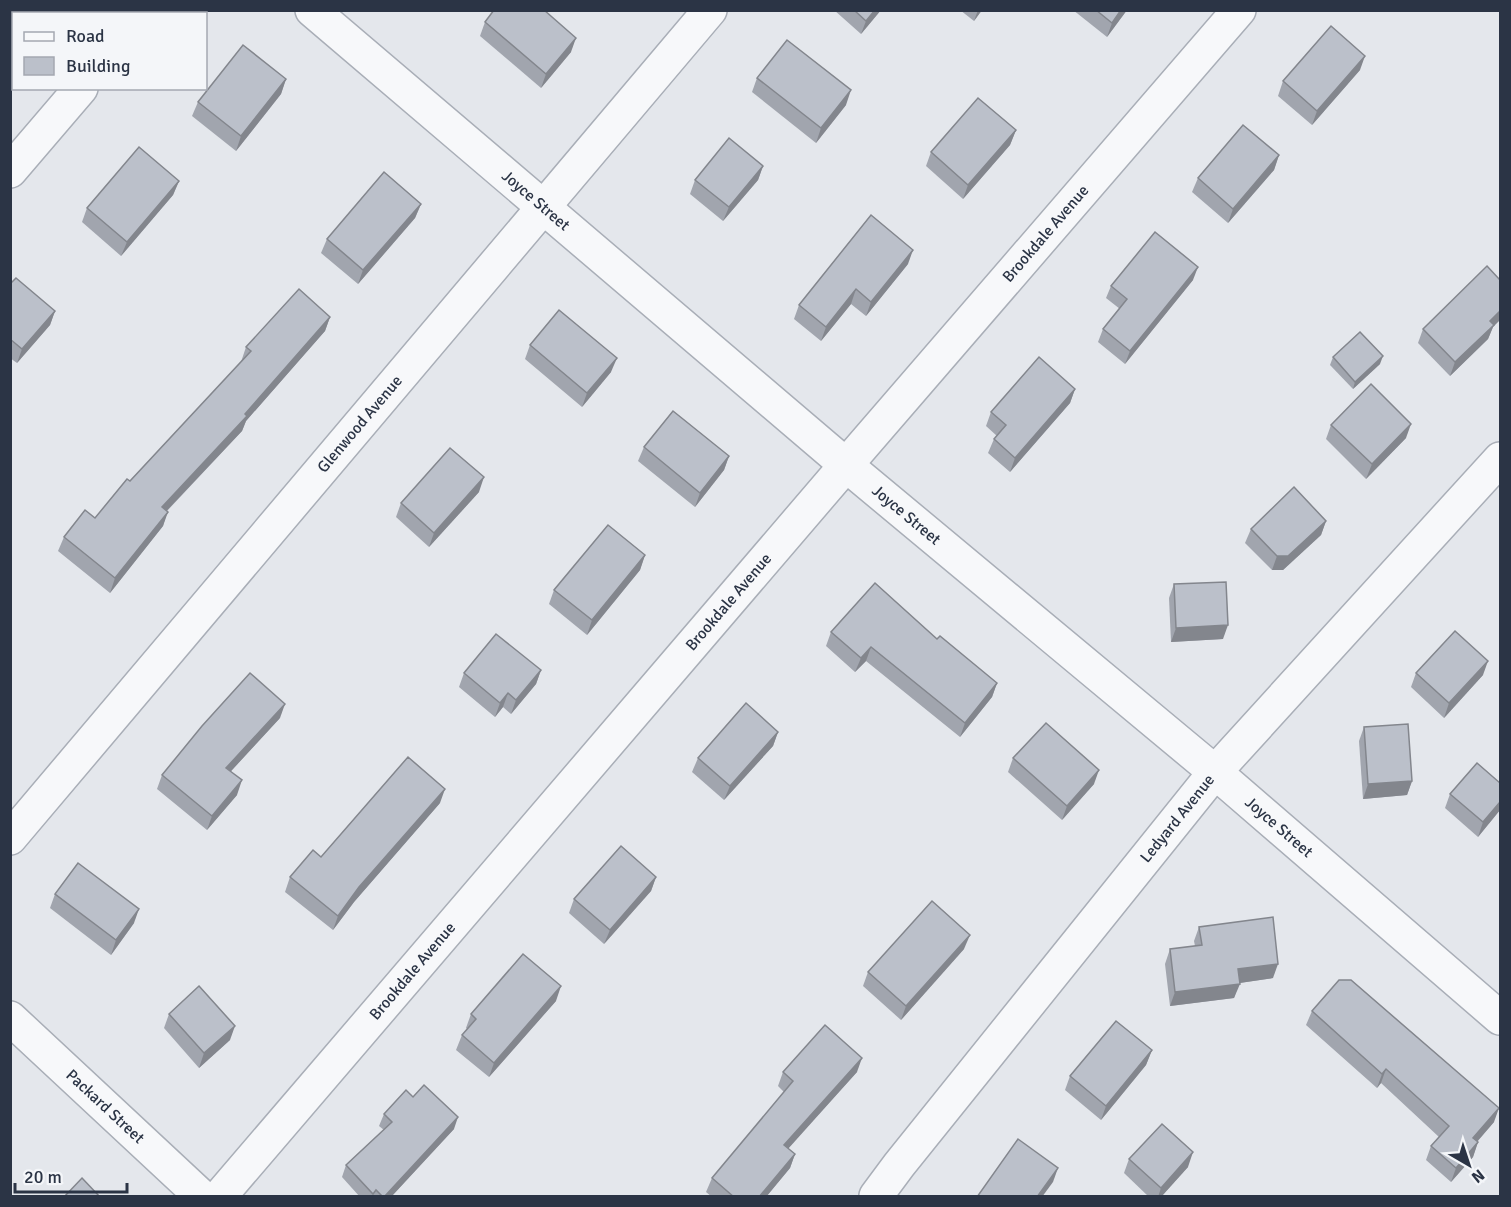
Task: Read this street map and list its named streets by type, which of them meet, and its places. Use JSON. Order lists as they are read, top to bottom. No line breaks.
{"streets":{"street":["Joyce Street","Brookdale Avenue","Glenwood Avenue","Ledyard Avenue","Packard Street"]},"crossings":[["Joyce Street","Brookdale Avenue"],["Joyce Street","Glenwood Avenue"],["Joyce Street","Ledyard Avenue"]],"legend":["Road","Building"],"scale_bar":"20 m","north":"bottom right"}
